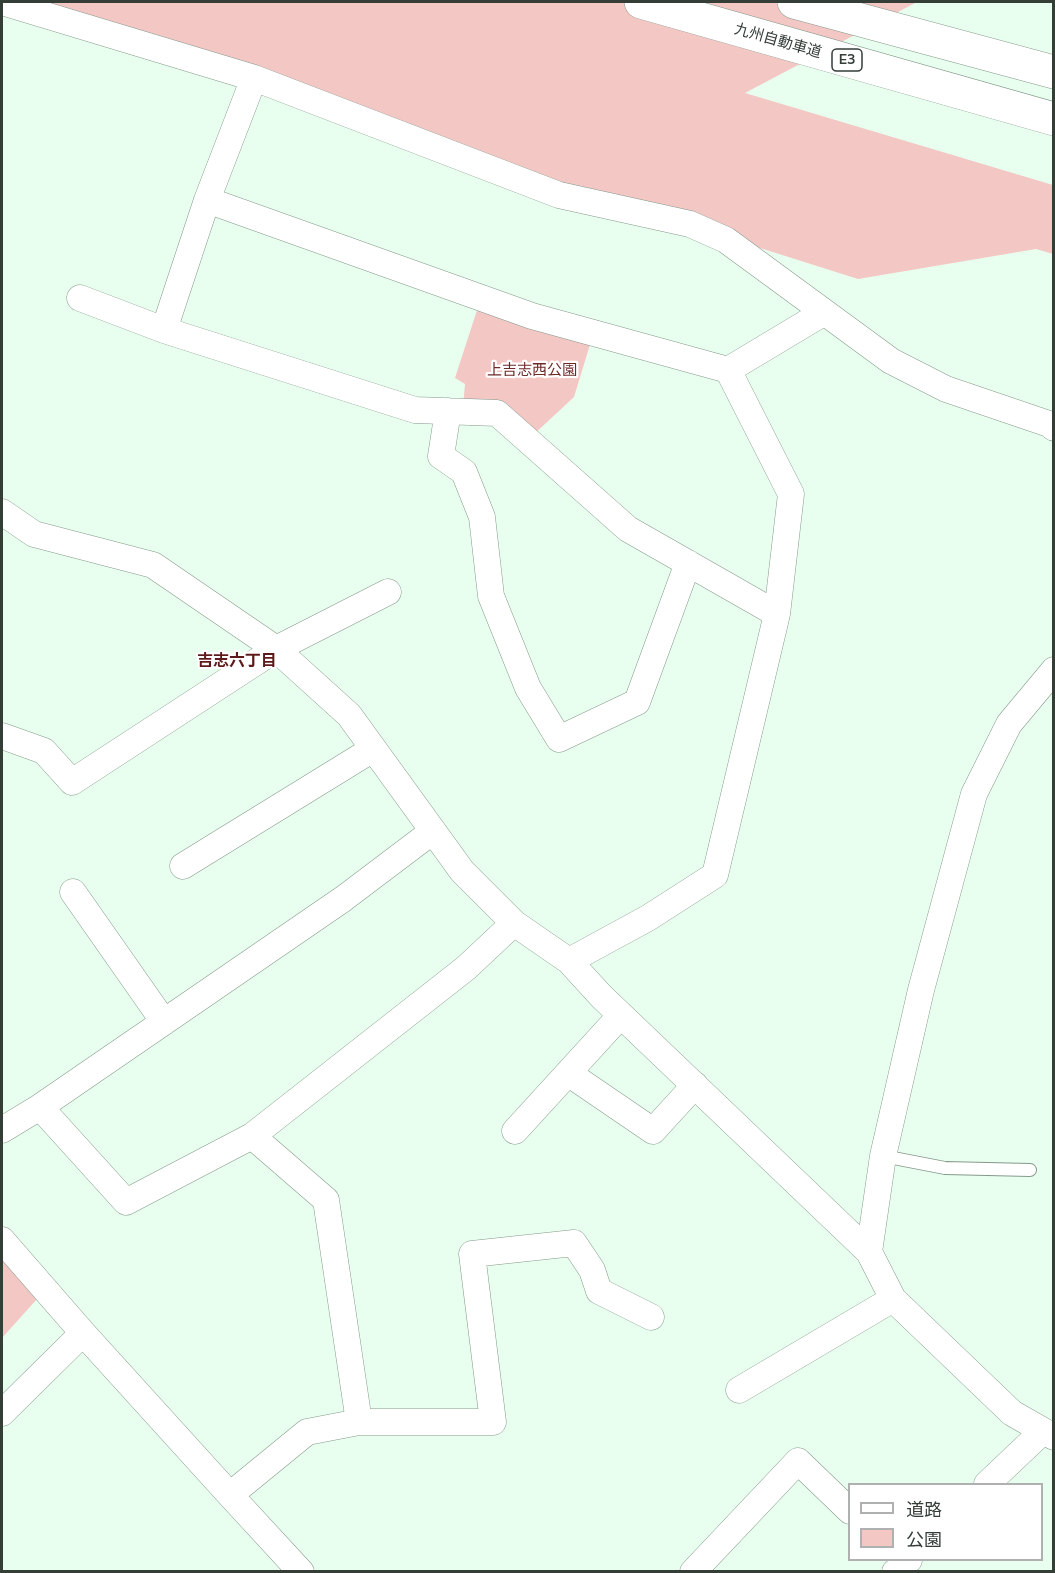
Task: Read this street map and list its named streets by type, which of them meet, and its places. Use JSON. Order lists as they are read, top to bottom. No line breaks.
{"streets":{"highway":["九州自動車道","E3"]},"districts":["吉志六丁目"],"parks":["上吉志西公園"],"legend":["道路","公園"]}
